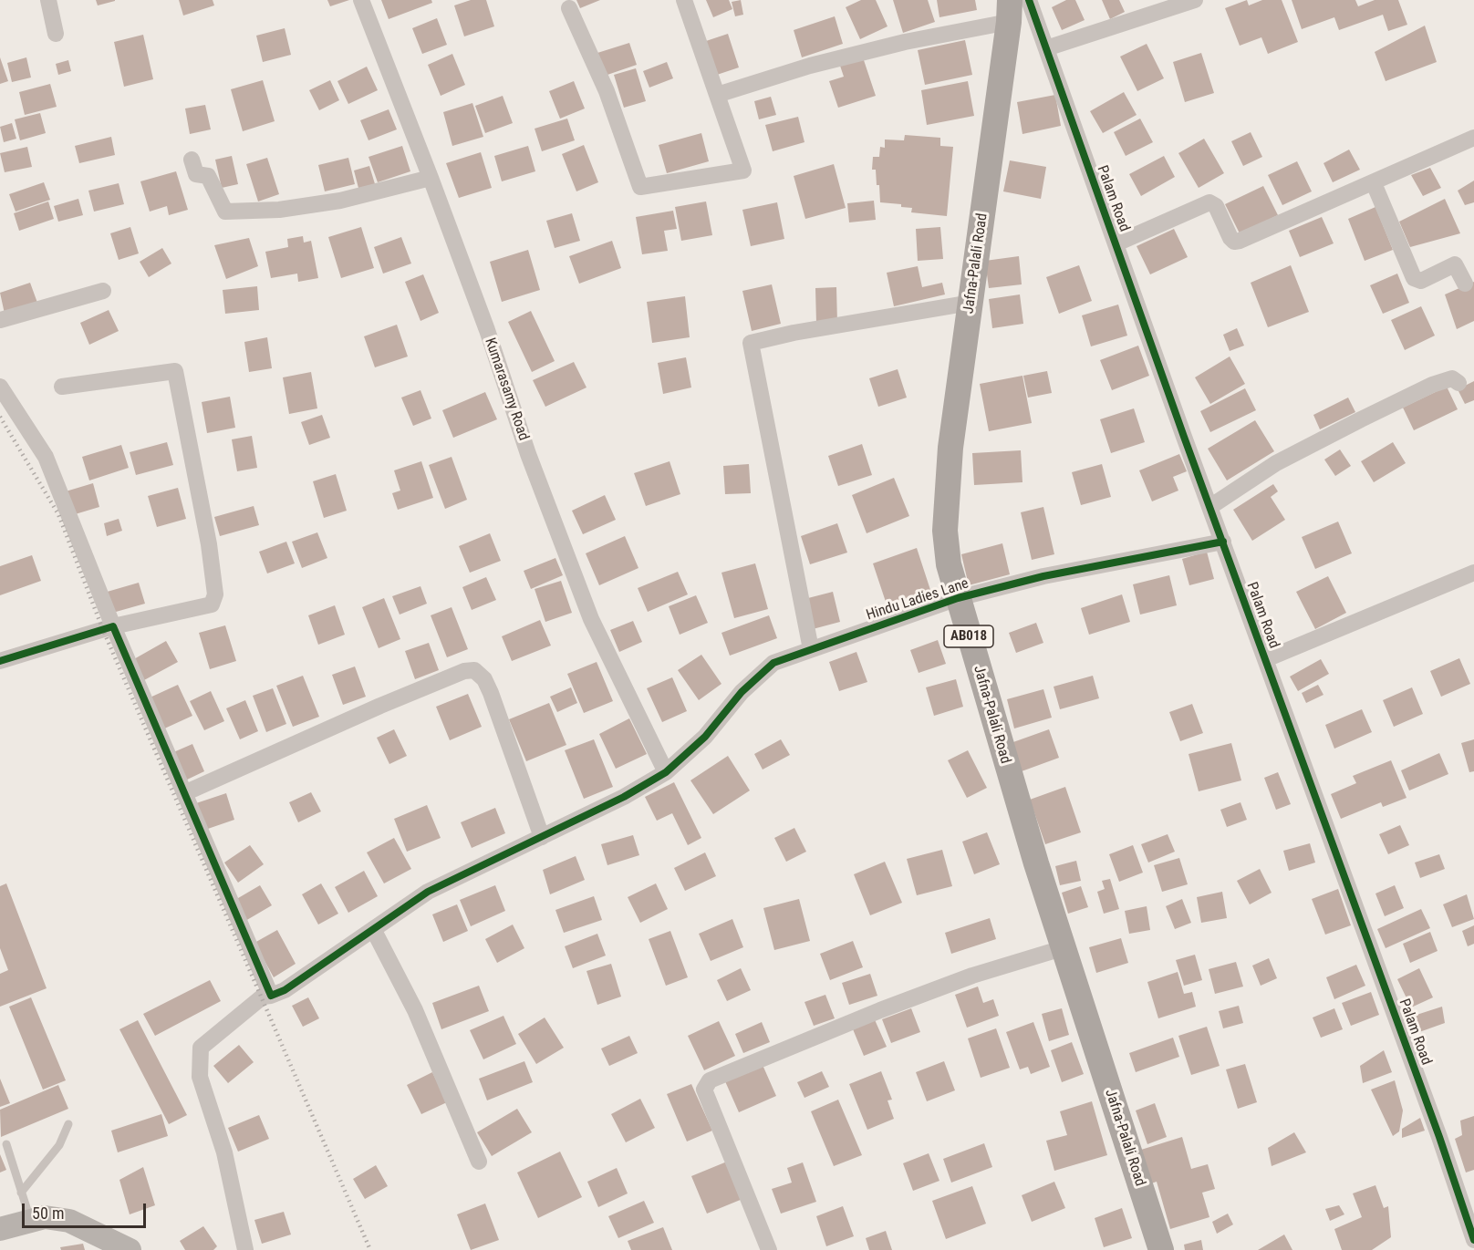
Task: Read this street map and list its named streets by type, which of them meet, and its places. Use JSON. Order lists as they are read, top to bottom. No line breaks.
{"streets":{"main road":["Jafna-Palali Road","AB018"],"street":["Palam Road","Kumarasamy Road","Hindu Ladies Lane"]},"crossings":[["Palam Road","Hindu Ladies Lane"],["Jafna-Palali Road","Hindu Ladies Lane"],["Kumarasamy Road","Hindu Ladies Lane"]],"scale_bar":"50 m"}
